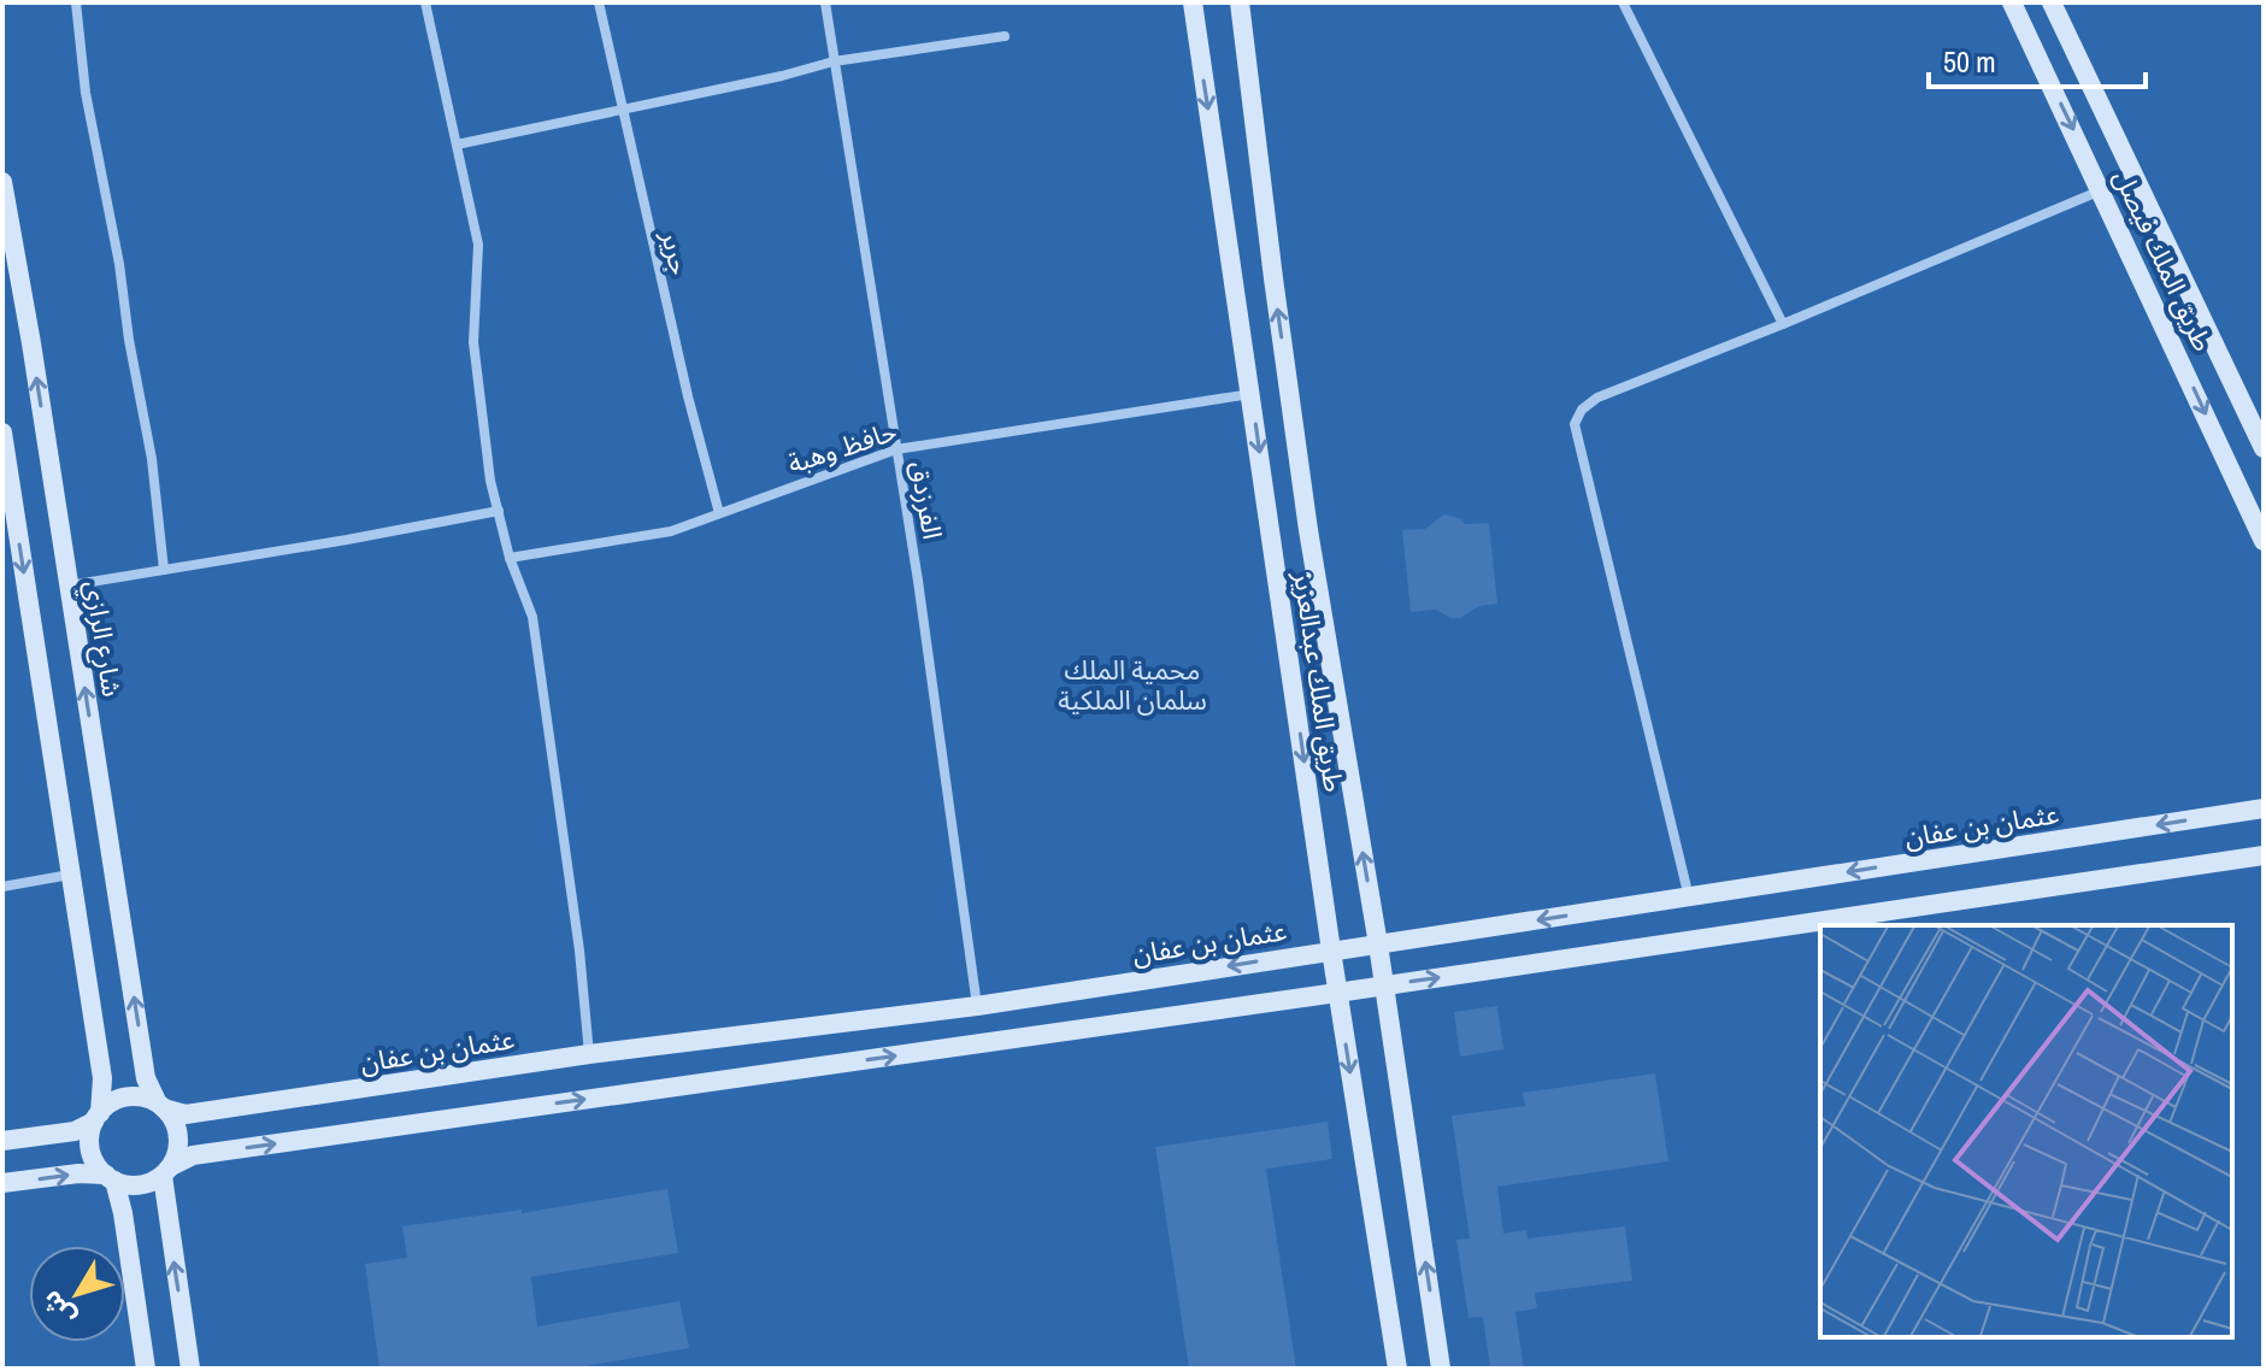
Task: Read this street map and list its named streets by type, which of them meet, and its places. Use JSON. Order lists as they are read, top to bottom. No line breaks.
{"streets":{"street":["جرير","طريق الملك فيصل","حافظ وهبة","الفرزدق","شارع الرازي","طريق الملك عبدالعزيز","عثمان بن عفان"]},"crossings":[["جرير","حافظ وهبة"],["حافظ وهبة","الفرزدق"],["حافظ وهبة","طريق الملك عبدالعزيز"],["الفرزدق","عثمان بن عفان"],["شارع الرازي","عثمان بن عفان"],["طريق الملك عبدالعزيز","عثمان بن عفان"]],"parks":["محمية الملك سلمان الملكية"],"scale_bar":"50 m","north":"bottom left"}
